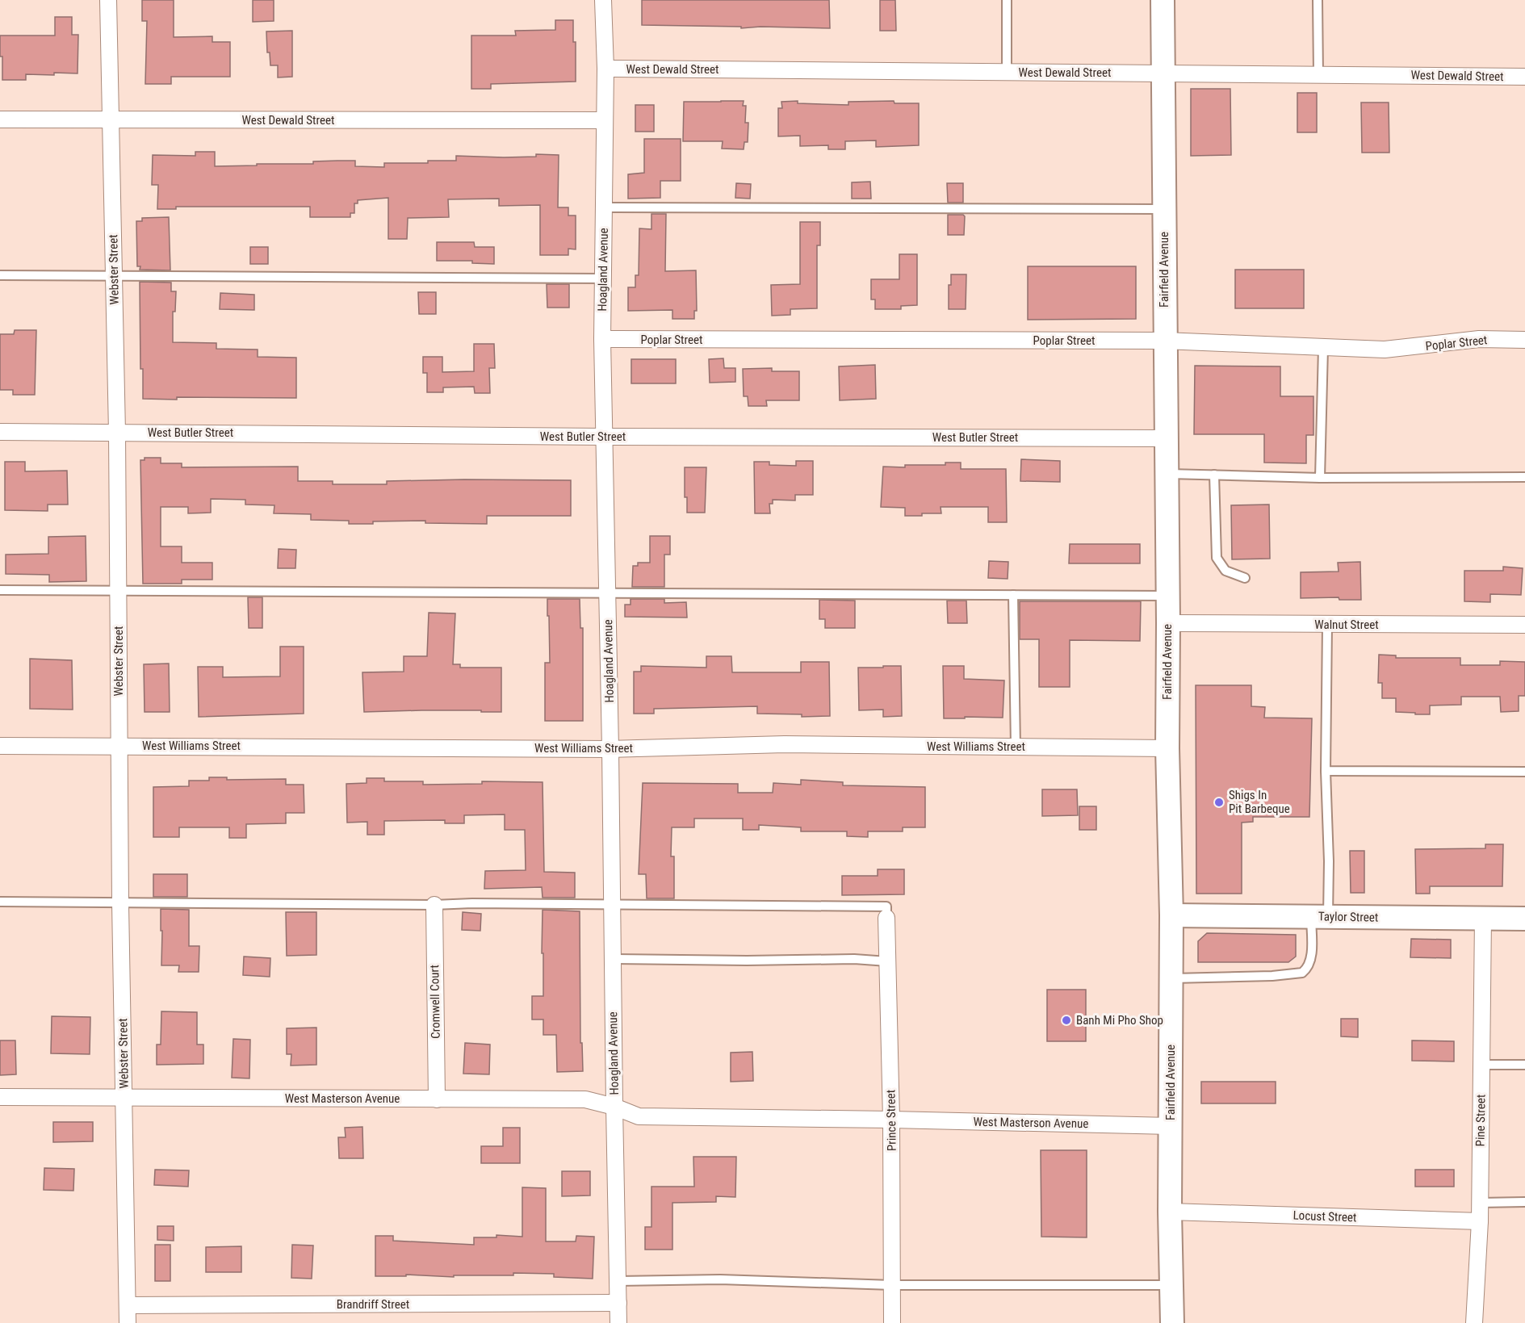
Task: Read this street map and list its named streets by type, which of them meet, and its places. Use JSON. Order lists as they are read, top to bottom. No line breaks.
{"streets":{"main road":["Fairfield Avenue","Taylor Street"],"street":["West Dewald Street","Webster Street","Hoagland Avenue","Poplar Street","West Butler Street","Walnut Street","West Williams Street","Cromwell Court","West Masterson Avenue","Prince Street","Pine Street","Locust Street","Brandriff Street"]},"crossings":[["West Dewald Street","Webster Street"],["West Dewald Street","Hoagland Avenue"],["West Dewald Street","Fairfield Avenue"],["Webster Street","West Butler Street"],["Webster Street","West Williams Street"],["Webster Street","West Masterson Avenue"],["Webster Street","Brandriff Street"],["Hoagland Avenue","Poplar Street"],["Hoagland Avenue","West Butler Street"],["Hoagland Avenue","West Williams Street"],["Hoagland Avenue","West Masterson Avenue"],["Hoagland Avenue","Brandriff Street"],["Fairfield Avenue","Poplar Street"],["Fairfield Avenue","West Butler Street"],["Fairfield Avenue","Walnut Street"],["Fairfield Avenue","West Williams Street"],["Fairfield Avenue","Taylor Street"],["Fairfield Avenue","West Masterson Avenue"],["Fairfield Avenue","Locust Street"],["Taylor Street","Pine Street"],["Cromwell Court","West Masterson Avenue"],["West Masterson Avenue","Prince Street"],["Pine Street","Locust Street"]],"places":["Shigs In Pit Barbeque","Banh Mi Pho Shop"]}
